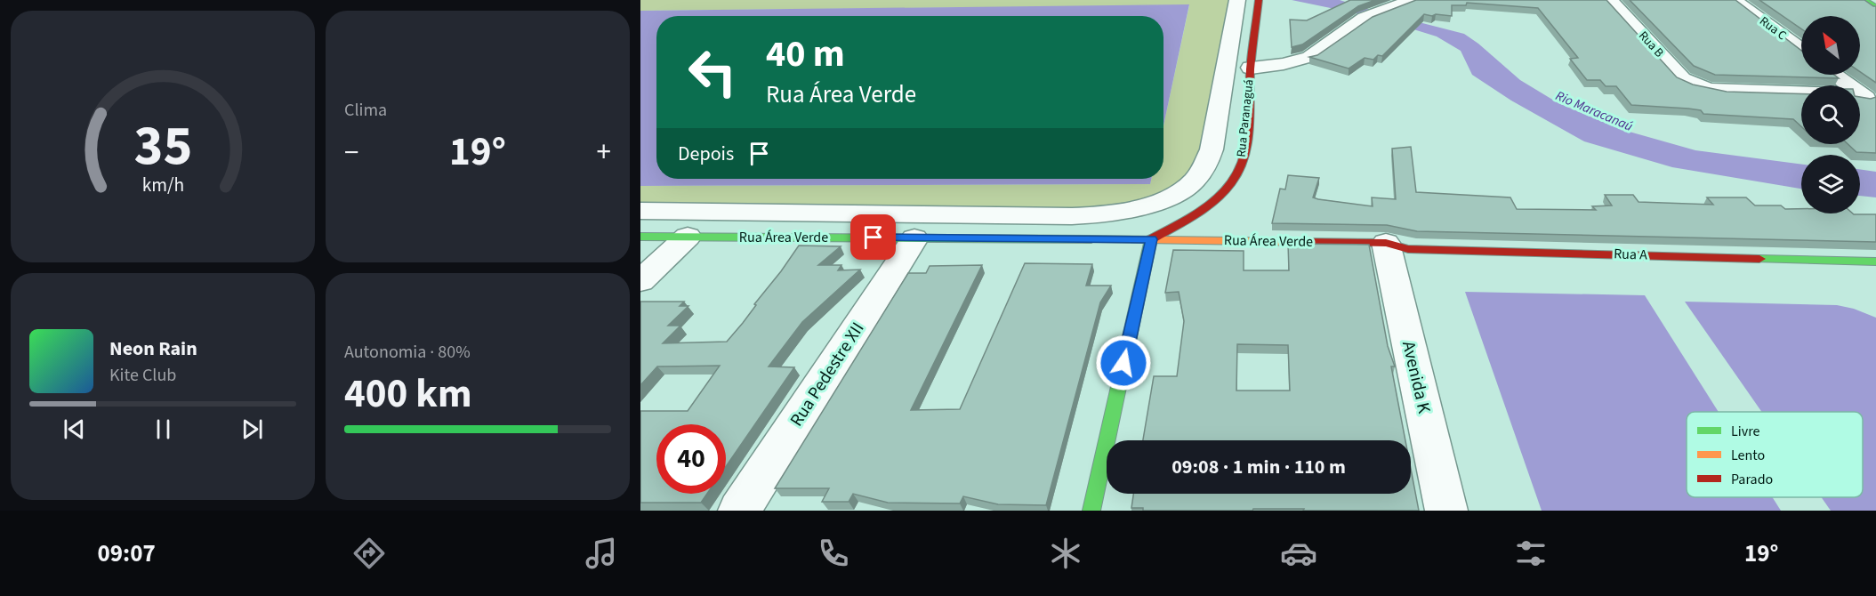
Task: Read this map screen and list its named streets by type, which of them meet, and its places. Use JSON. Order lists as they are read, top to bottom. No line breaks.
{"streets":{"main road":["Rua Paranaguá","Rua Área Verde","Rua A"],"street":["Rua C","Rua B","Rua Pedestre XII","Avenida K"]},"crossings":[["Rua Paranaguá","Rua Área Verde"],["Rua Área Verde","Rua A"],["Rua Área Verde","Rua Pedestre XII"],["Rua Área Verde","Avenida K"],["Rua A","Avenida K"]],"water":["Rio Maracanaú"],"legend":["Livre","Lento","Parado"],"north":"top left","page":{"tile":["Clima",["Autonomia · 80%","400 km"]],"turn":["40 m","Rua Área Verde"],"then":"Depois","heat":["−","19°","+"],"song":["Neon Rain","Kite Club"],"limit":"40","trip":"09:08 · 1 min · 110 m","tabs":["09:07","19°"],"gauge":["35","km/h"]}}
